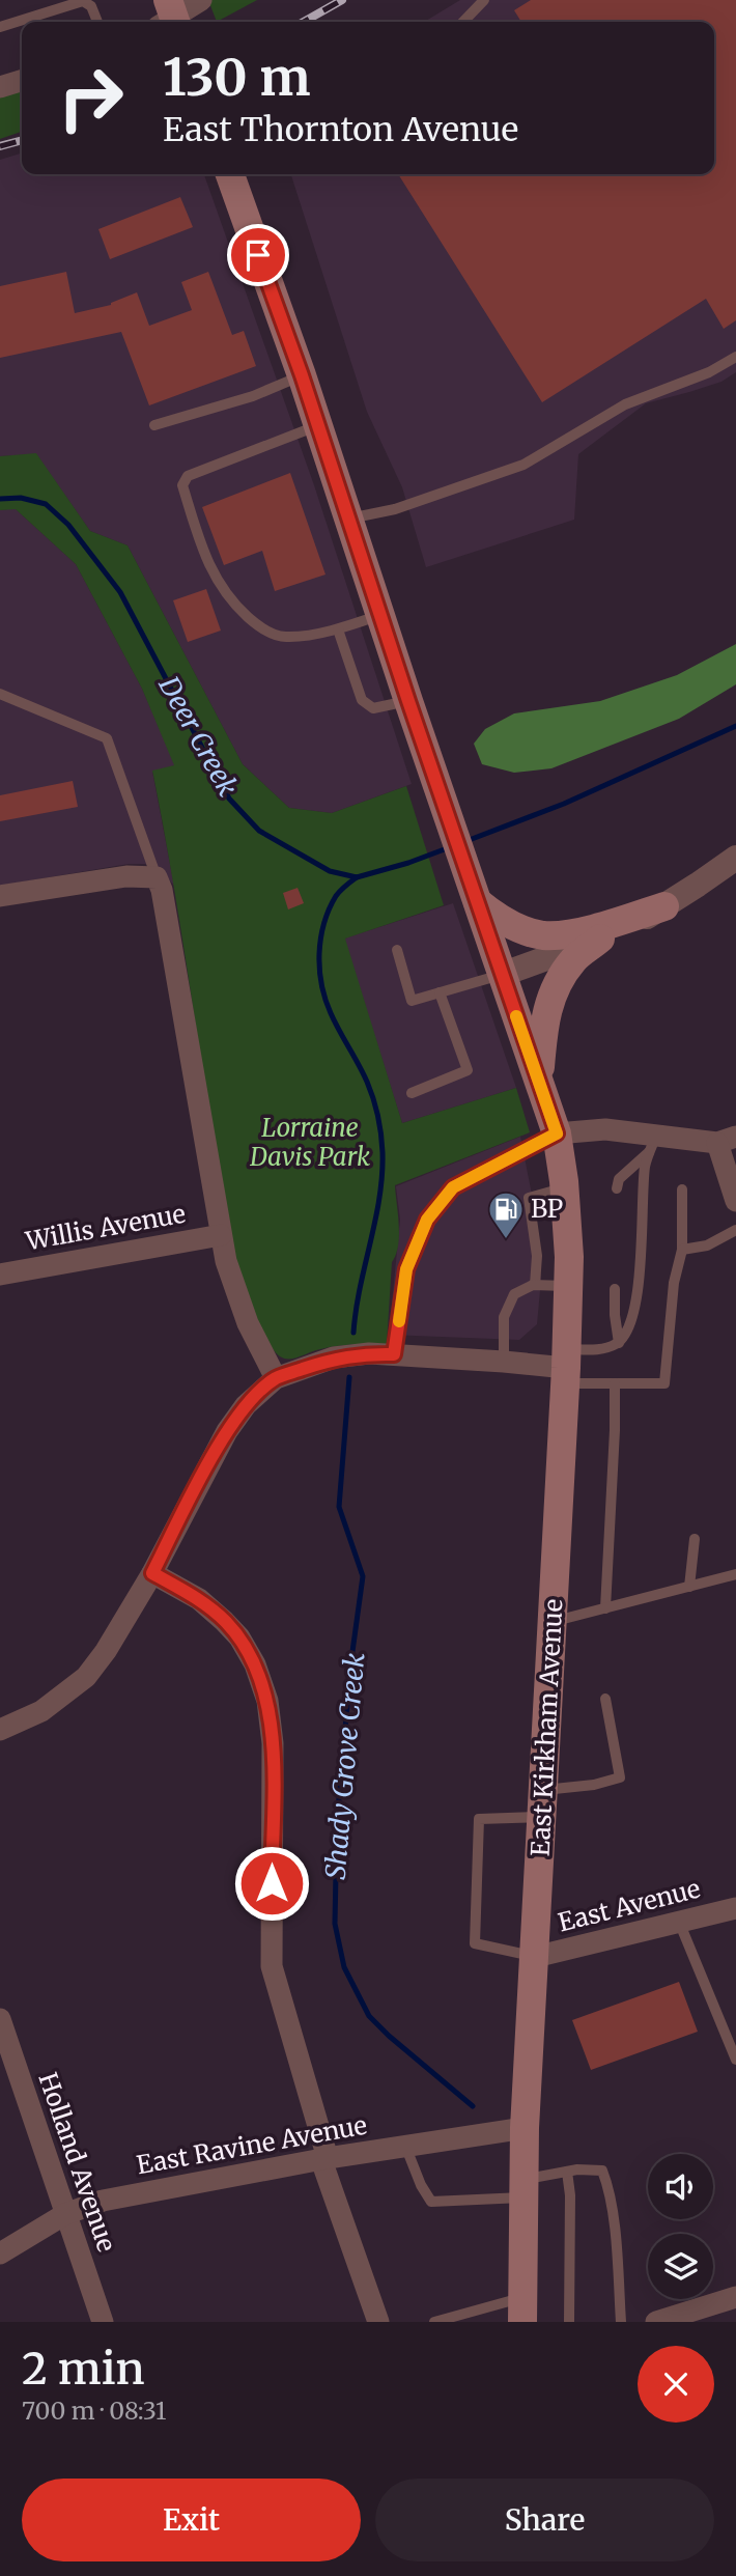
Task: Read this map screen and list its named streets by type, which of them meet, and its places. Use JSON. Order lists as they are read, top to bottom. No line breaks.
{"streets":{"main road":["East Kirkham Avenue"],"street":["Willis Avenue","East Avenue","East Ravine Avenue","Holland Avenue"]},"crossings":[["East Kirkham Avenue","East Avenue"],["East Kirkham Avenue","East Ravine Avenue"],["East Ravine Avenue","Holland Avenue"]],"water":["Deer Creek","Shady Grove Creek"],"parks":["Lorraine Davis Park"],"places":{"fuel station":["BP"]},"page":{"turn":["130 m","East Thornton Avenue"],"heading":["2 min","700 m · 08:31"],"buttons":["Exit","Share"]}}
